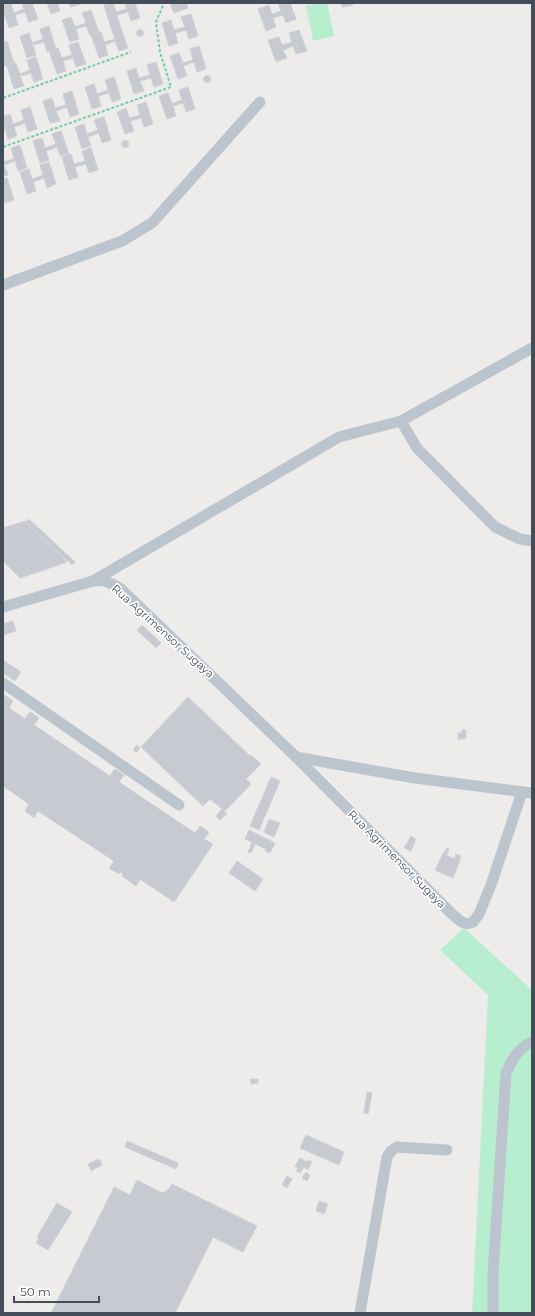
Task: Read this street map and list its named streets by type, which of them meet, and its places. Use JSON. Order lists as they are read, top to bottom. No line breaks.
{"streets":{"street":["Rua Agrimensor Sugaya"]},"scale_bar":"50 m"}
